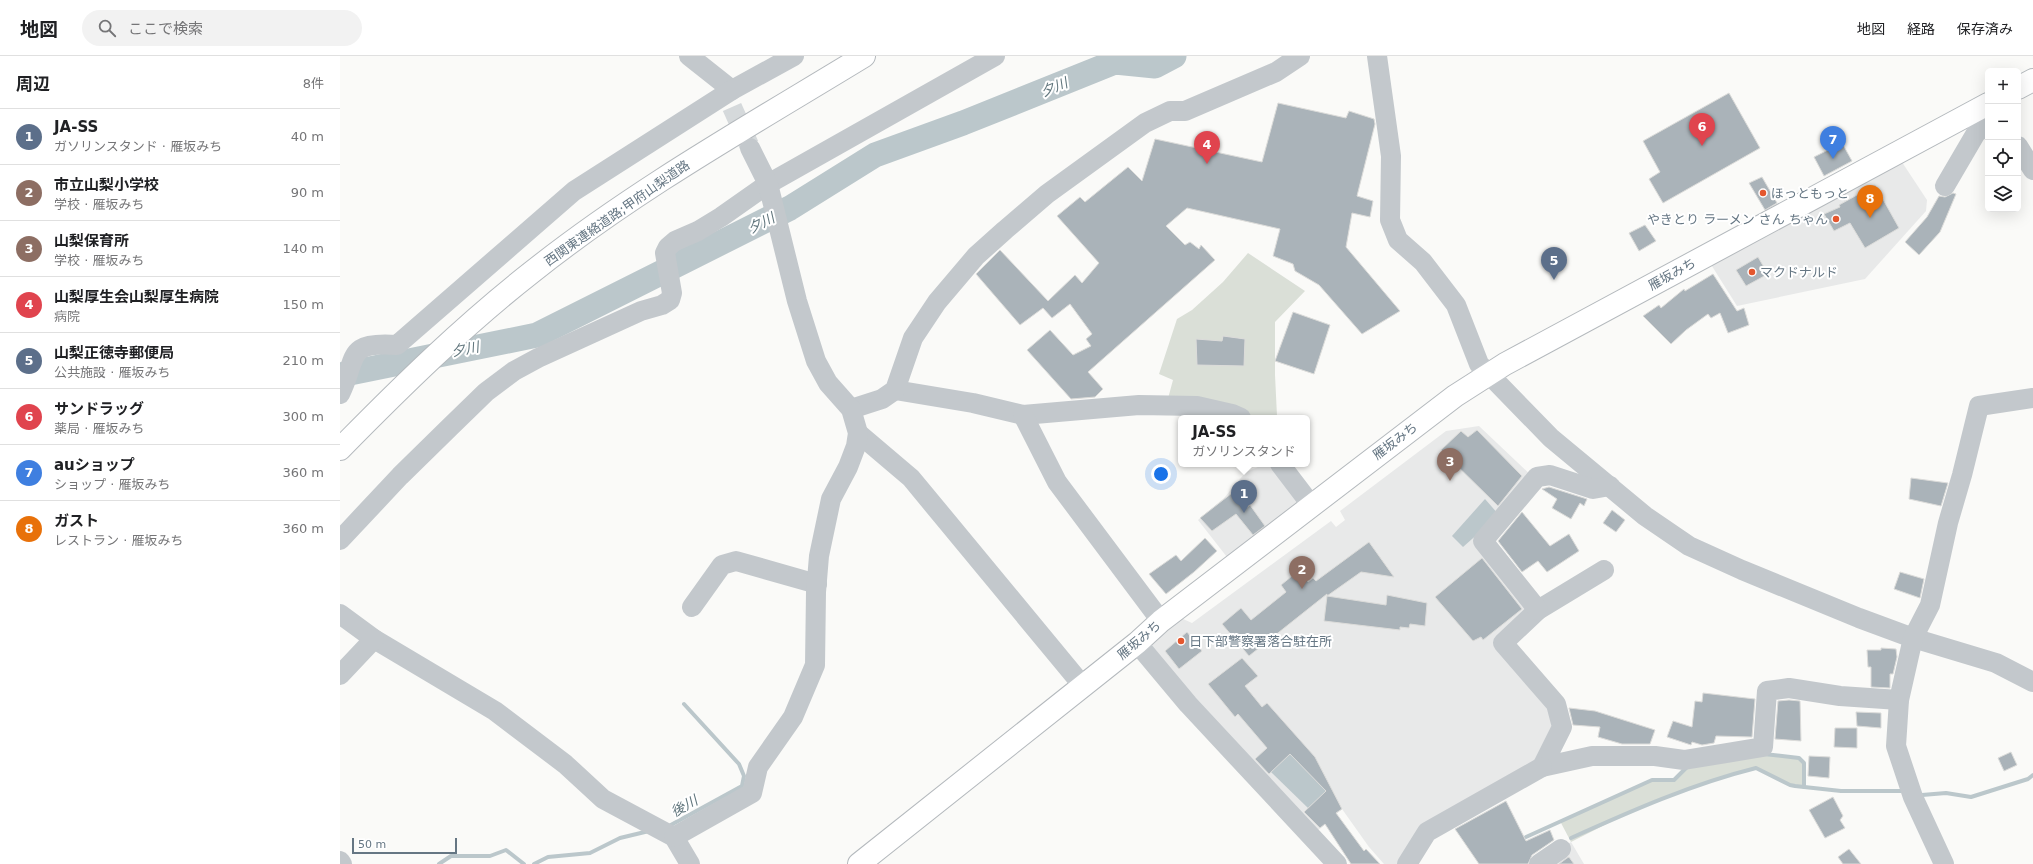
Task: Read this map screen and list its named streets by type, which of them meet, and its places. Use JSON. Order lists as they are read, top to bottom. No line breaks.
{"streets":{"highway":["西関東連絡道路;甲府山梨道路","雁坂みち"]},"water":["夕川","後川"],"places":["ほっともっと","やきとり ラーメン さん ちゃん","マクドナルド","日下部警察署落合駐在所"],"scale_bar":"50 m","page":{"header":"地図","search":"ここで検索","nav":["地図","経路","保存済み"],"heading":["周辺","8件"],"map_buttons":["+","−"],"list":[{"mark":"1","name":"JA-SS","note":"ガソリンスタンド · 雁坂みち","value":"40 m"},{"mark":"2","name":"市立山梨小学校","note":"学校 · 雁坂みち","value":"90 m"},{"mark":"3","name":"山梨保育所","note":"学校 · 雁坂みち","value":"140 m"},{"mark":"4","name":"山梨厚生会山梨厚生病院","note":"病院","value":"150 m"},{"mark":"5","name":"山梨正徳寺郵便局","note":"公共施設 · 雁坂みち","value":"210 m"},{"mark":"6","name":"サンドラッグ","note":"薬局 · 雁坂みち","value":"300 m"},{"mark":"7","name":"auショップ","note":"ショップ · 雁坂みち","value":"360 m"},{"mark":"8","name":"ガスト","note":"レストラン · 雁坂みち","value":"360 m"}],"pins":["6","7","4","8","5","3","1","2"],"popup":["JA-SS","ガソリンスタンド"],"scale":"50 m"}}
